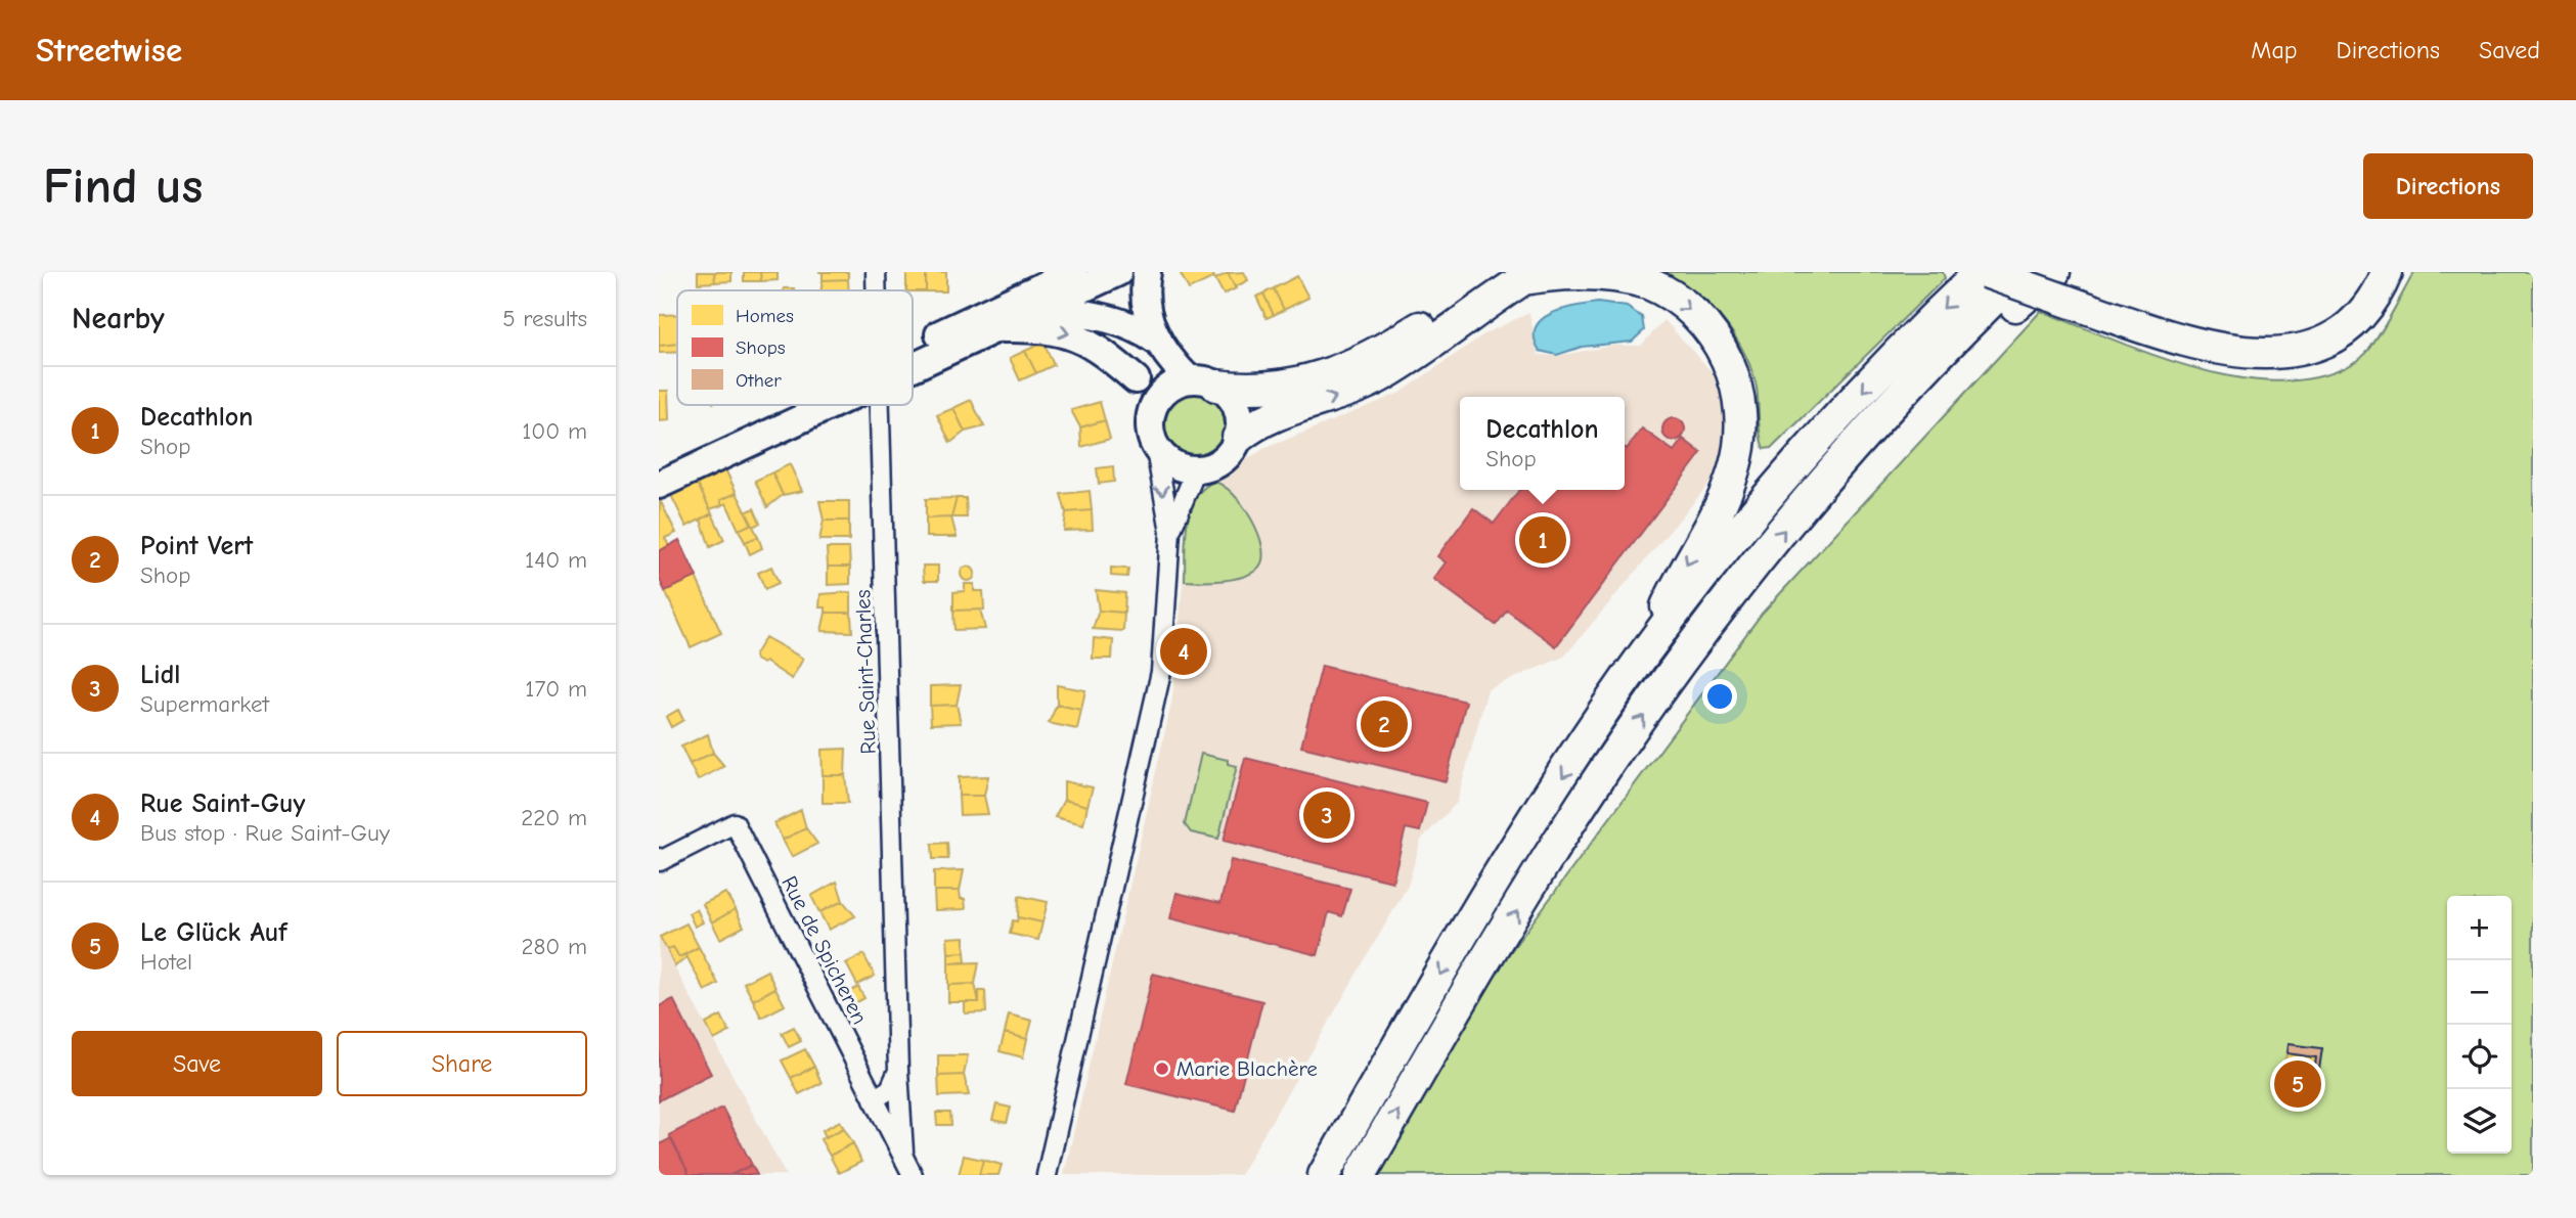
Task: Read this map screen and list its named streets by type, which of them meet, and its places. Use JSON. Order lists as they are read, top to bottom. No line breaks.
{"streets":{"street":["Rue Saint-Charles","Rue de Spicheren"]},"crossings":[["Rue Saint-Charles","Rue de Spicheren"]],"places":["Marie Blachère"],"legend":["Homes","Shops","Other"],"page":{"header":"Streetwise","nav":["Map","Directions","Saved"],"buttons":["Directions",["Save","Share"]],"title":"Find us","heading":["Nearby","5 results"],"list":[{"mark":"1","name":"Decathlon","note":"Shop","value":"100 m"},{"mark":"2","name":"Point Vert","note":"Shop","value":"140 m"},{"mark":"3","name":"Lidl","note":"Supermarket","value":"170 m"},{"mark":"4","name":"Rue Saint-Guy","note":"Bus stop · Rue Saint-Guy","value":"220 m"},{"mark":"5","name":"Le Glück Auf","note":"Hotel","value":"280 m"}],"popup":["Decathlon","Shop"],"pins":["1","4","2","3","5"],"map_buttons":["+","−"]}}
